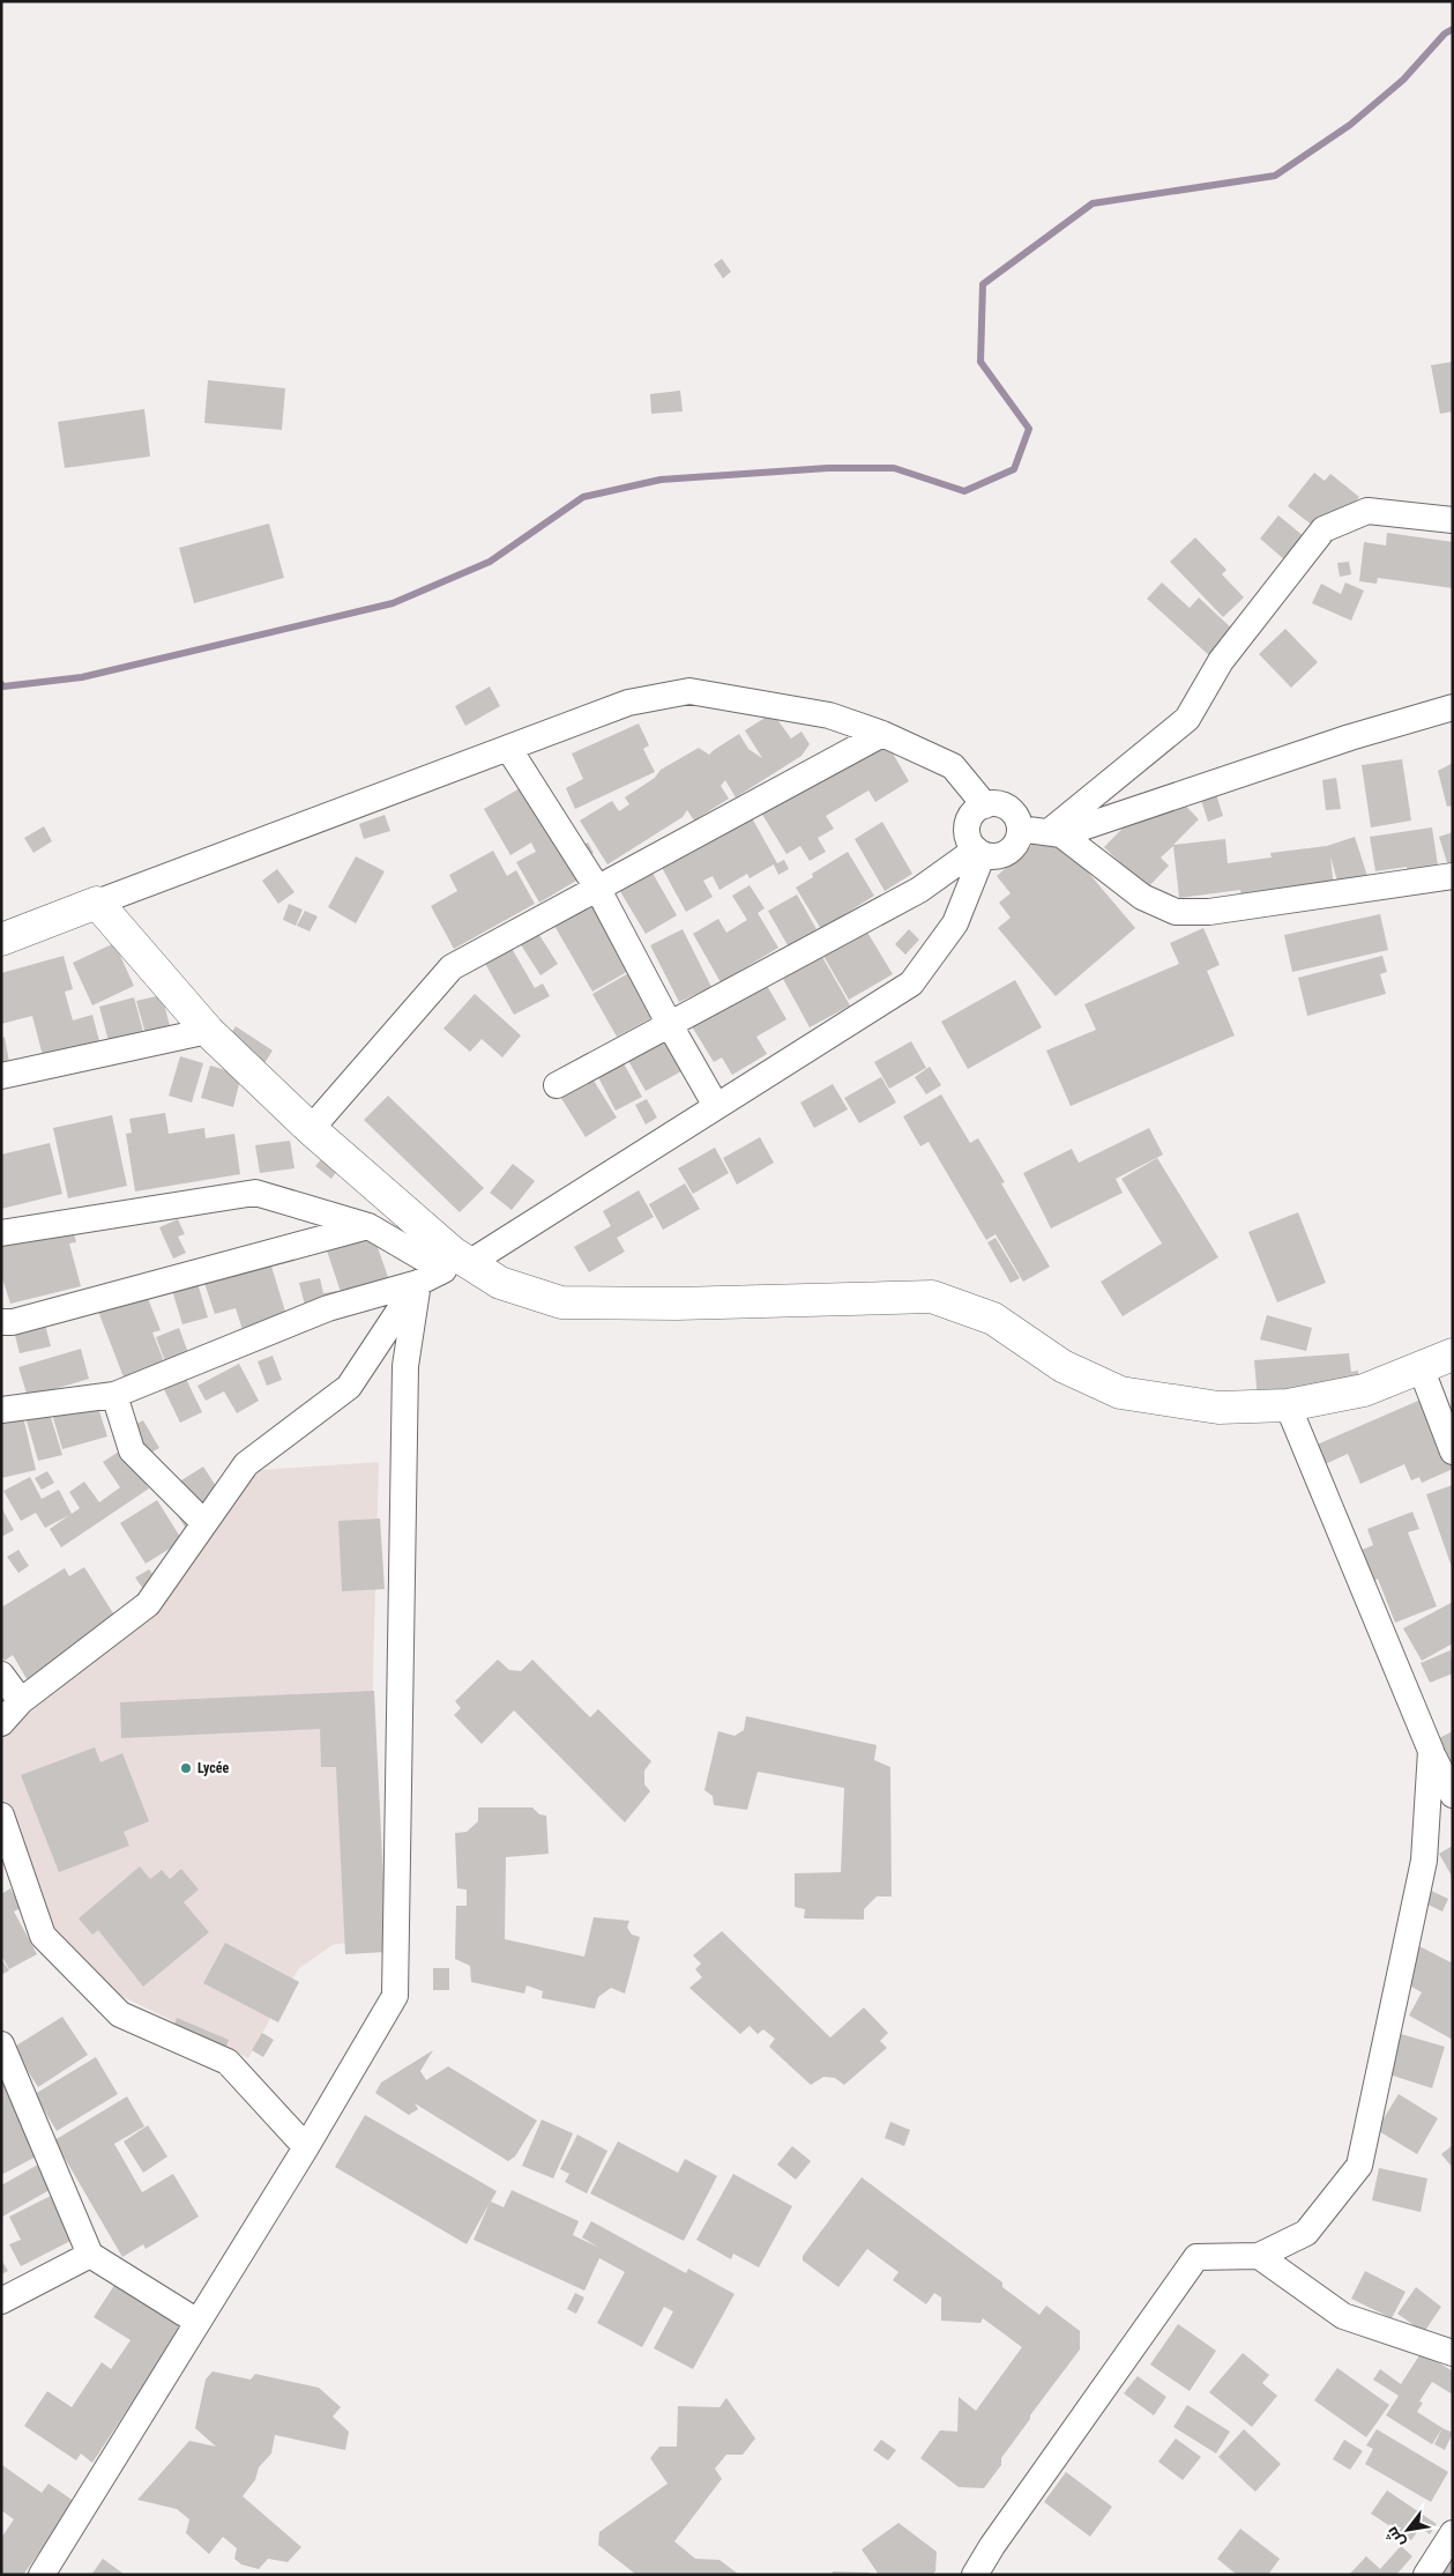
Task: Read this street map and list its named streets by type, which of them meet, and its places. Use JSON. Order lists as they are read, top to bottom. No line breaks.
{"places":["Lycée"],"north":"bottom left"}
